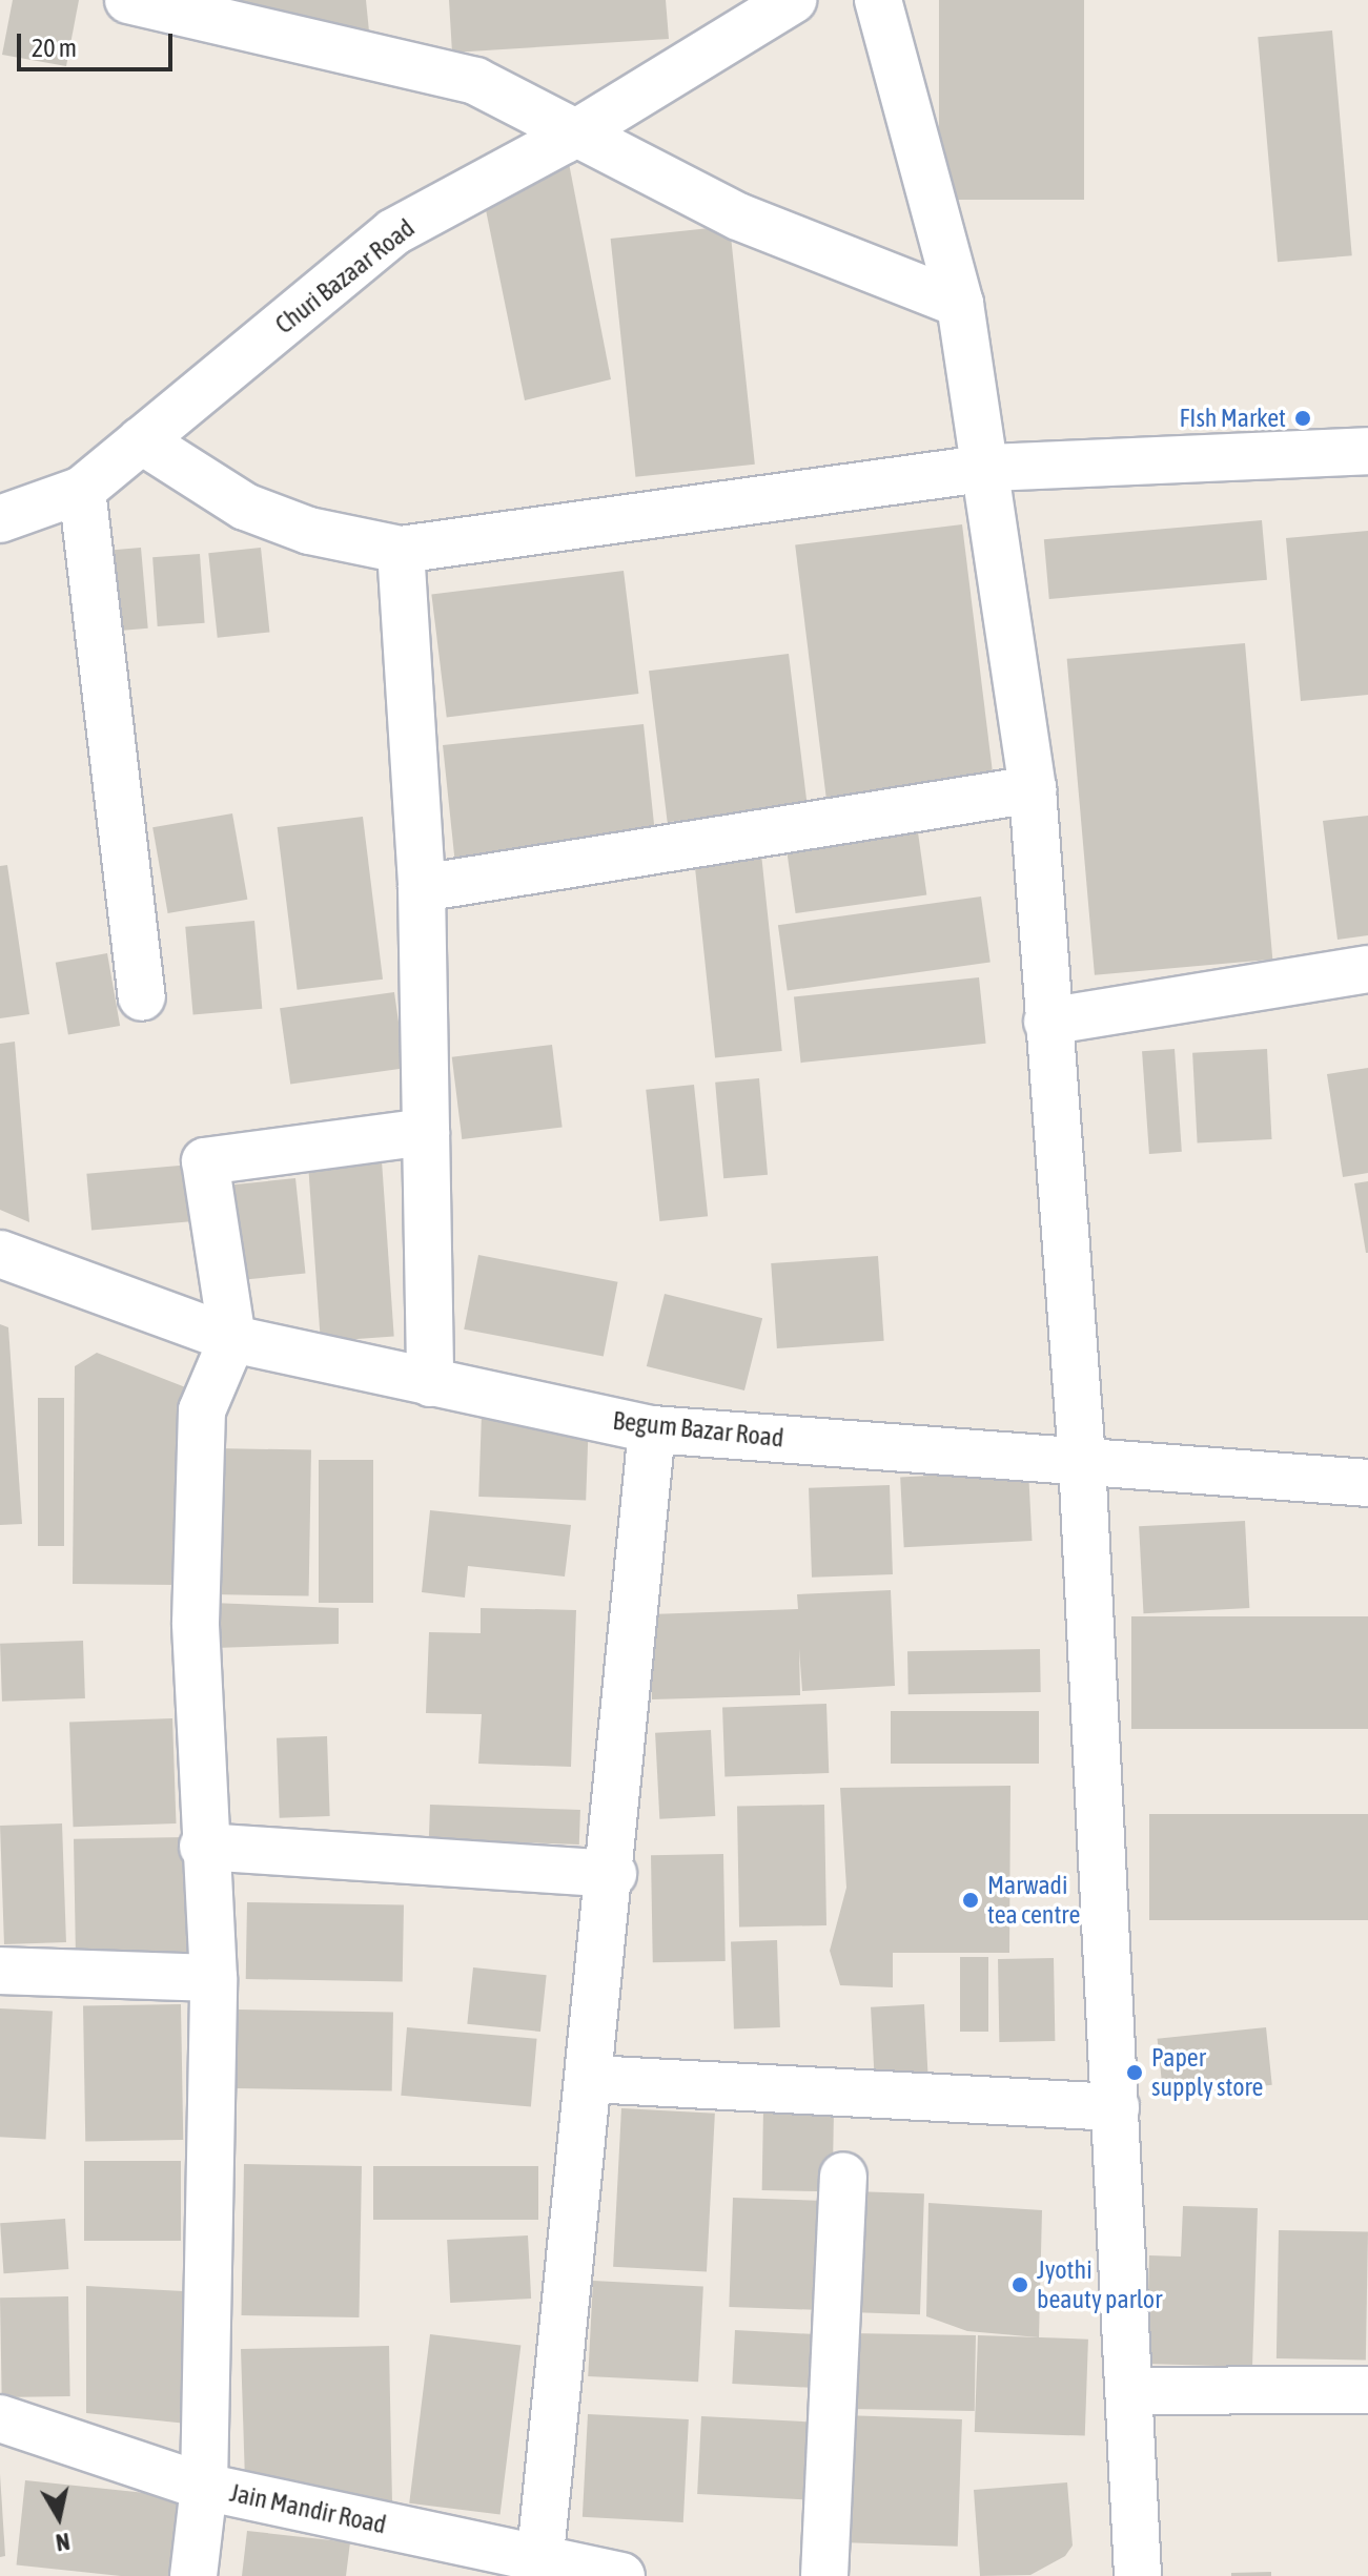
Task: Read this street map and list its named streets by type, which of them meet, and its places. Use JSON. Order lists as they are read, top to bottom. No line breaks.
{"streets":{"street":["Churi Bazaar Road","Begum Bazar Road","Jain Mandir Road"]},"places":["FIsh Market","Marwadi tea centre","Paper supply store","Jyothi beauty parlor"],"scale_bar":"20 m","north":"bottom"}
